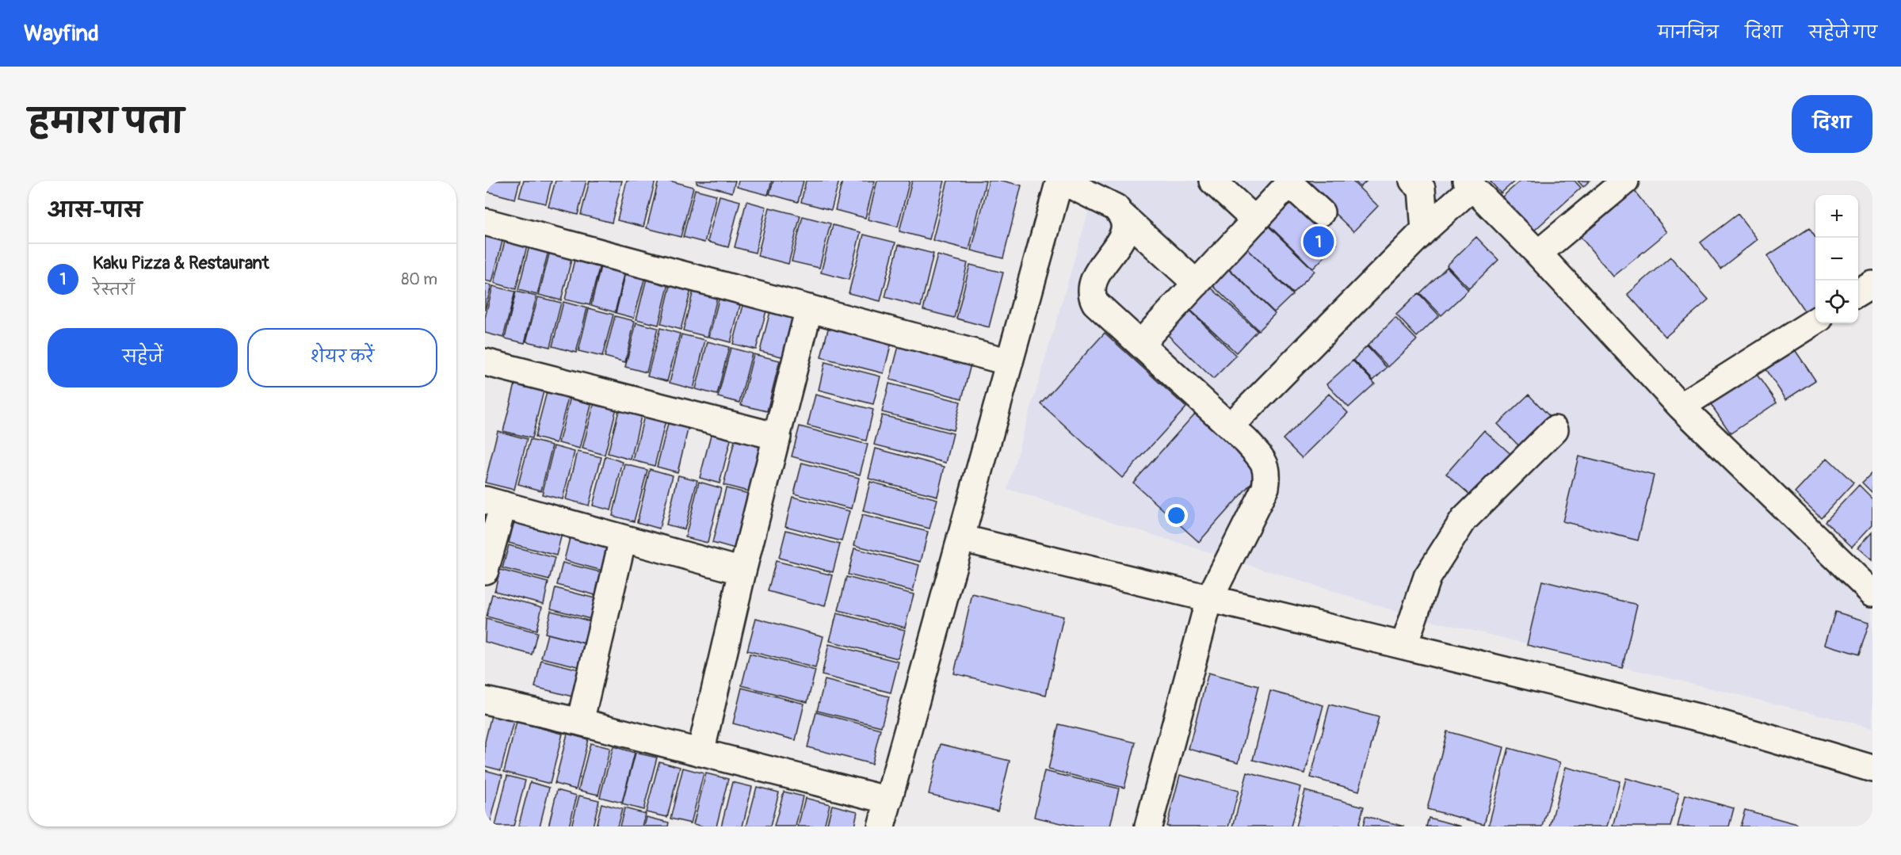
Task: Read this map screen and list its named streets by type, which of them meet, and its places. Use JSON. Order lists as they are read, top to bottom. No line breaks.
{"page":{"header":"Wayfind","nav":["मानचित्र","दिशा","सहेजे गए"],"title":"हमारा पता","buttons":["दिशा",["सहेजें","शेयर करें"]],"heading":"आस-पास","map_buttons":["+","−"],"pins":"1","list":[{"mark":"1","name":"Kaku Pizza & Restaurant","note":"रेस्तराँ","value":"80 m"}]}}
